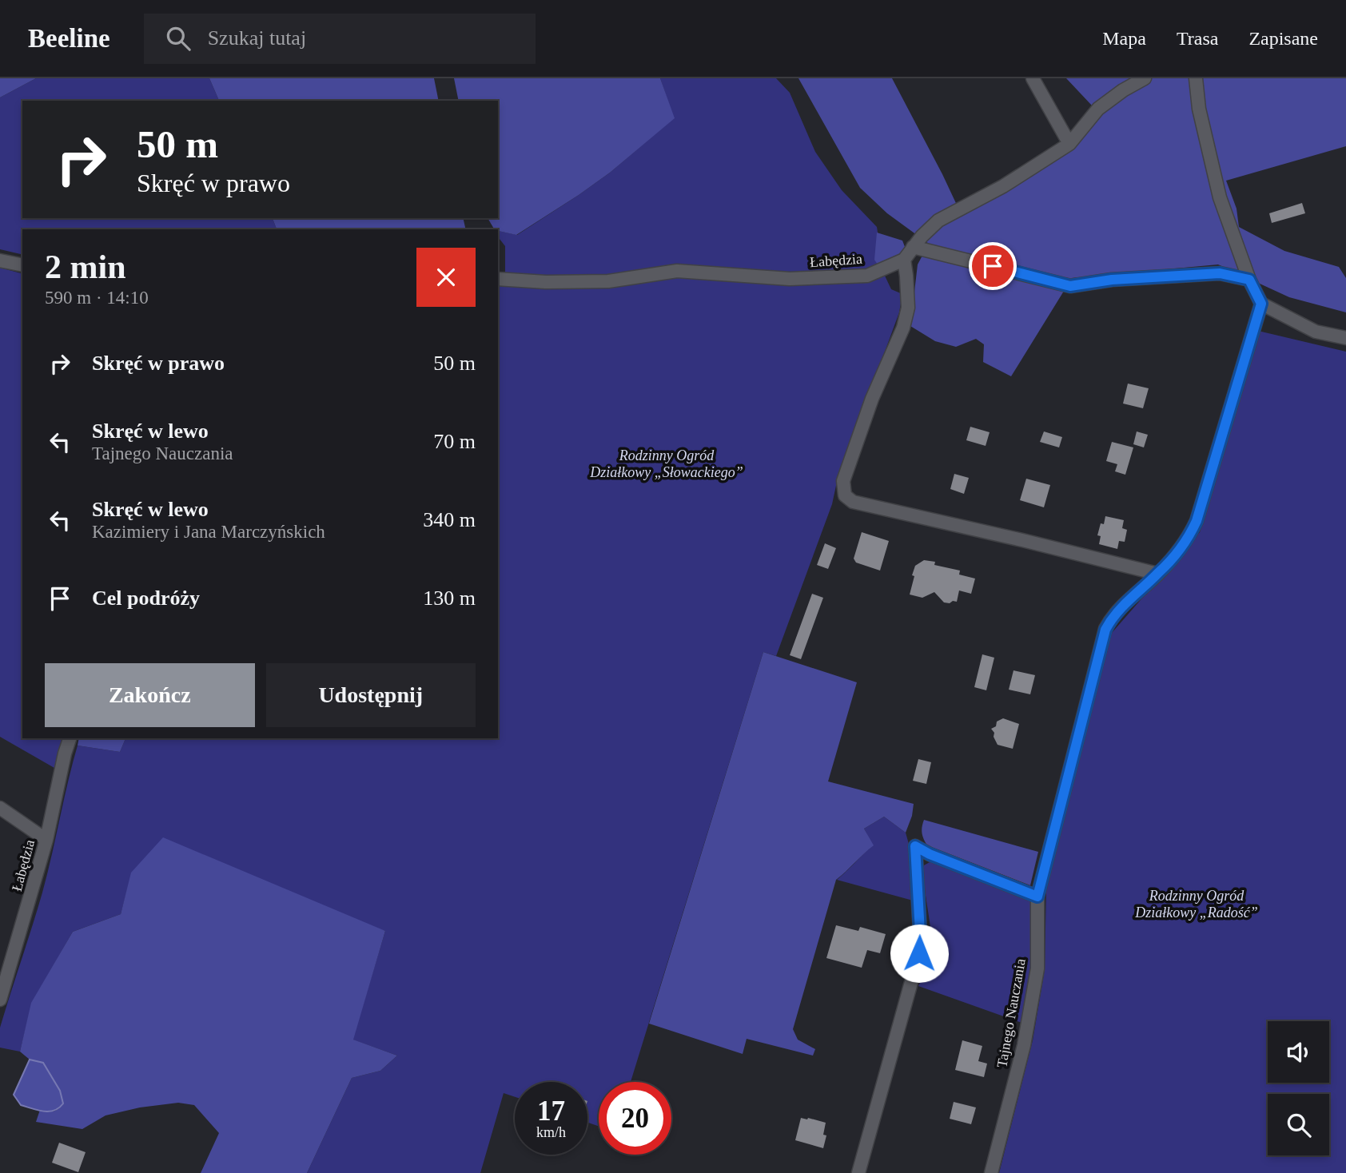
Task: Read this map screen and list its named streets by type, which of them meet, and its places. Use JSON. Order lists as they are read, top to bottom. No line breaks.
{"streets":{"street":["Łabędzia","Tajnego Nauczania"]},"parks":["Rodzinny Ogród Działkowy „Słowackiego”","Rodzinny Ogród Działkowy „Radość”"],"page":{"header":"Beeline","search":"Szukaj tutaj","nav":["Mapa","Trasa","Zapisane"],"turn":["50 m","Skręć w prawo"],"heading":["2 min","590 m · 14:10"],"list":[{"name":"Skręć w prawo","value":"50 m"},{"name":"Skręć w lewo","note":"Tajnego Nauczania","value":"70 m"},{"name":"Skręć w lewo","note":"Kazimiery i Jana Marczyńskich","value":"340 m"},{"name":"Cel podróży","value":"130 m"}],"buttons":["Zakończ","Udostępnij"],"speed":"17 km/h","limit":"20"}}
